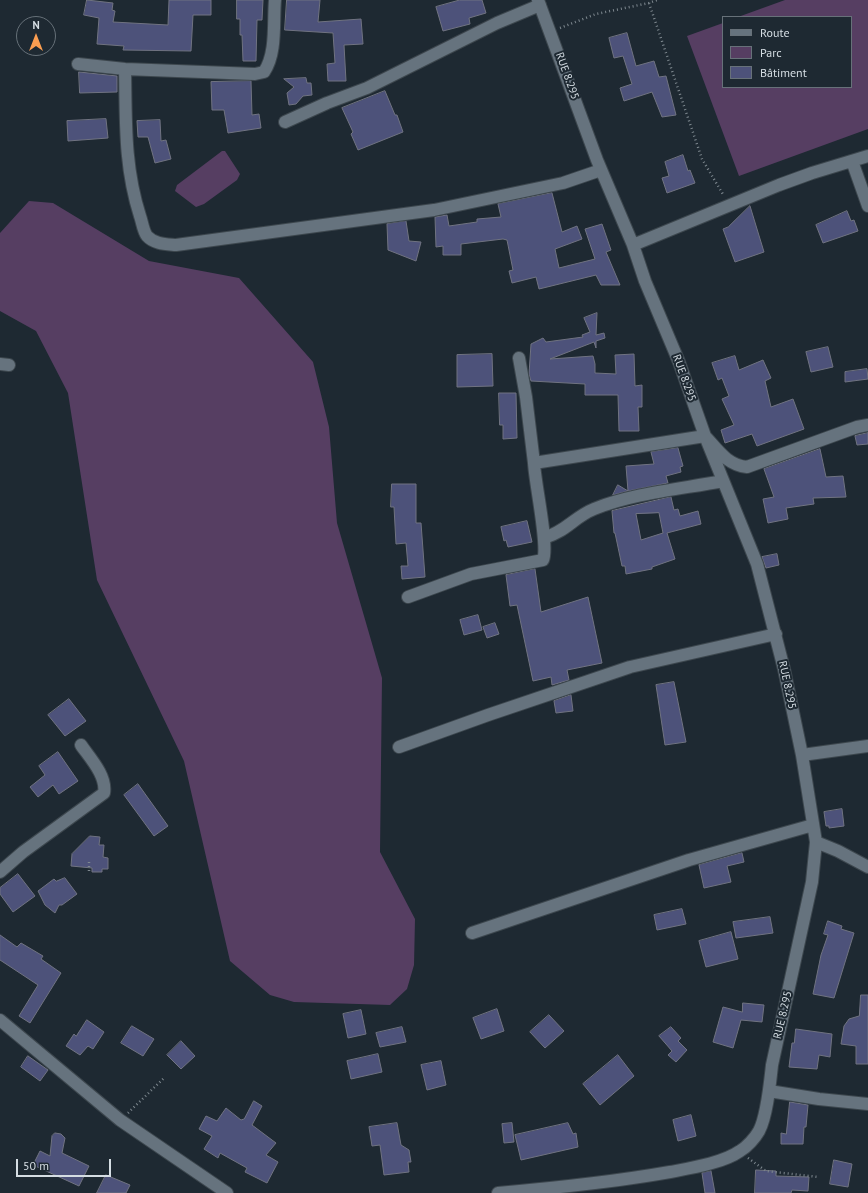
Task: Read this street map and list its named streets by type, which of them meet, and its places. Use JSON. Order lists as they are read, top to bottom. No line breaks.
{"streets":{"street":["RUE 8.295"]},"legend":["Route","Parc","Bâtiment"],"scale_bar":"50 m","north":"top"}
